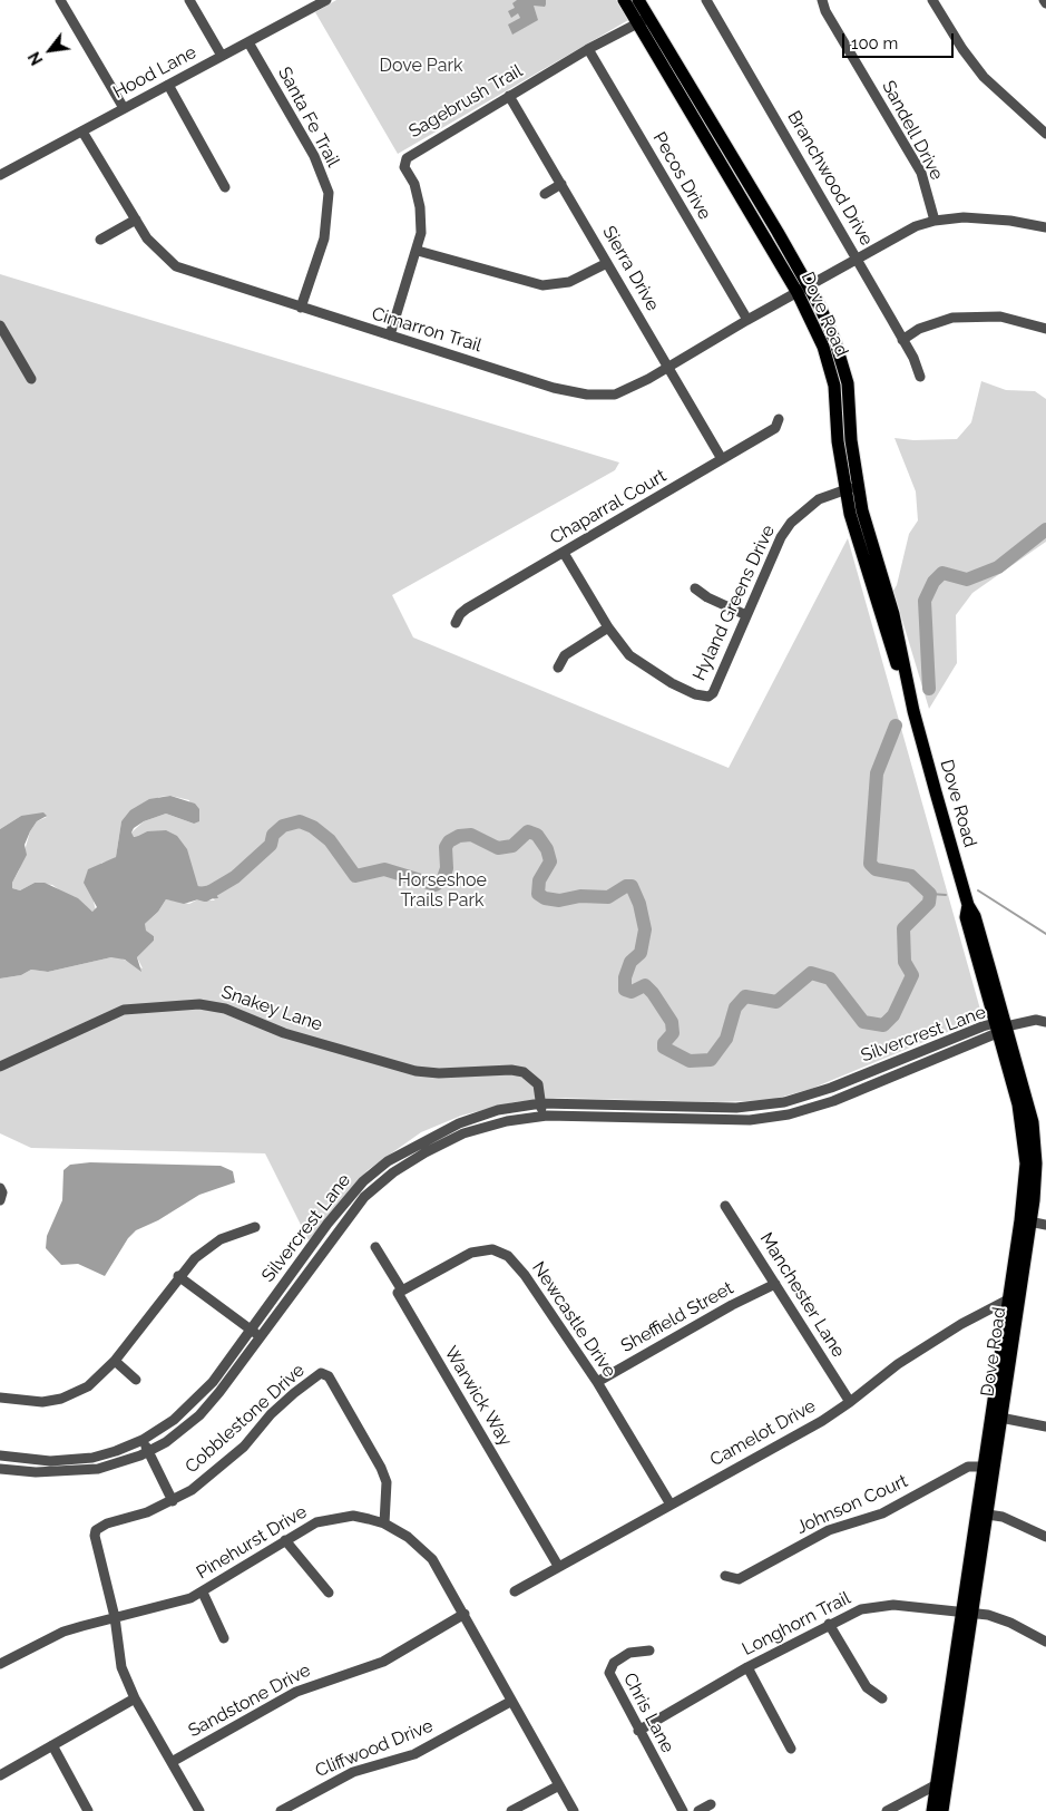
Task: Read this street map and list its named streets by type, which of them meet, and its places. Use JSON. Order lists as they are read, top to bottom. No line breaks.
{"streets":{"main road":["Dove Road"],"street":["Hood Lane","Sagebrush Trail","Santa Fe Trail","Sandell Drive","Pecos Drive","Branchwood Drive","Sierra Drive","Cimarron Trail","Chaparral Court","Hyland Greens Drive","Snakey Lane","Silvercrest Lane","Manchester Lane","Sheffield Street","Newcastle Drive","Warwick Way","Cobblestone Drive","Camelot Drive","Johnson Court","Pinehurst Drive","Longhorn Trail","Sandstone Drive","Chris Lane","Cliffwood Drive"]},"crossings":[["Hood Lane","Santa Fe Trail"],["Hood Lane","Cimarron Trail"],["Sagebrush Trail","Pecos Drive"],["Sagebrush Trail","Sierra Drive"],["Sagebrush Trail","Dove Road"],["Sagebrush Trail","Cimarron Trail"],["Santa Fe Trail","Cimarron Trail"],["Sandell Drive","Cimarron Trail"],["Pecos Drive","Cimarron Trail"],["Branchwood Drive","Cimarron Trail"],["Sierra Drive","Cimarron Trail"],["Sierra Drive","Chaparral Court"],["Dove Road","Cimarron Trail"],["Dove Road","Hyland Greens Drive"],["Dove Road","Silvercrest Lane"],["Dove Road","Camelot Drive"],["Dove Road","Johnson Court"],["Dove Road","Longhorn Trail"],["Chaparral Court","Hyland Greens Drive"],["Snakey Lane","Silvercrest Lane"],["Manchester Lane","Sheffield Street"],["Manchester Lane","Camelot Drive"],["Sheffield Street","Newcastle Drive"],["Newcastle Drive","Warwick Way"],["Newcastle Drive","Camelot Drive"],["Warwick Way","Camelot Drive"],["Cobblestone Drive","Pinehurst Drive"],["Pinehurst Drive","Sandstone Drive"],["Pinehurst Drive","Cliffwood Drive"],["Longhorn Trail","Chris Lane"]],"parks":["Dove Park","Horseshoe Trails Park"],"scale_bar":"100 m","north":"bottom left"}
